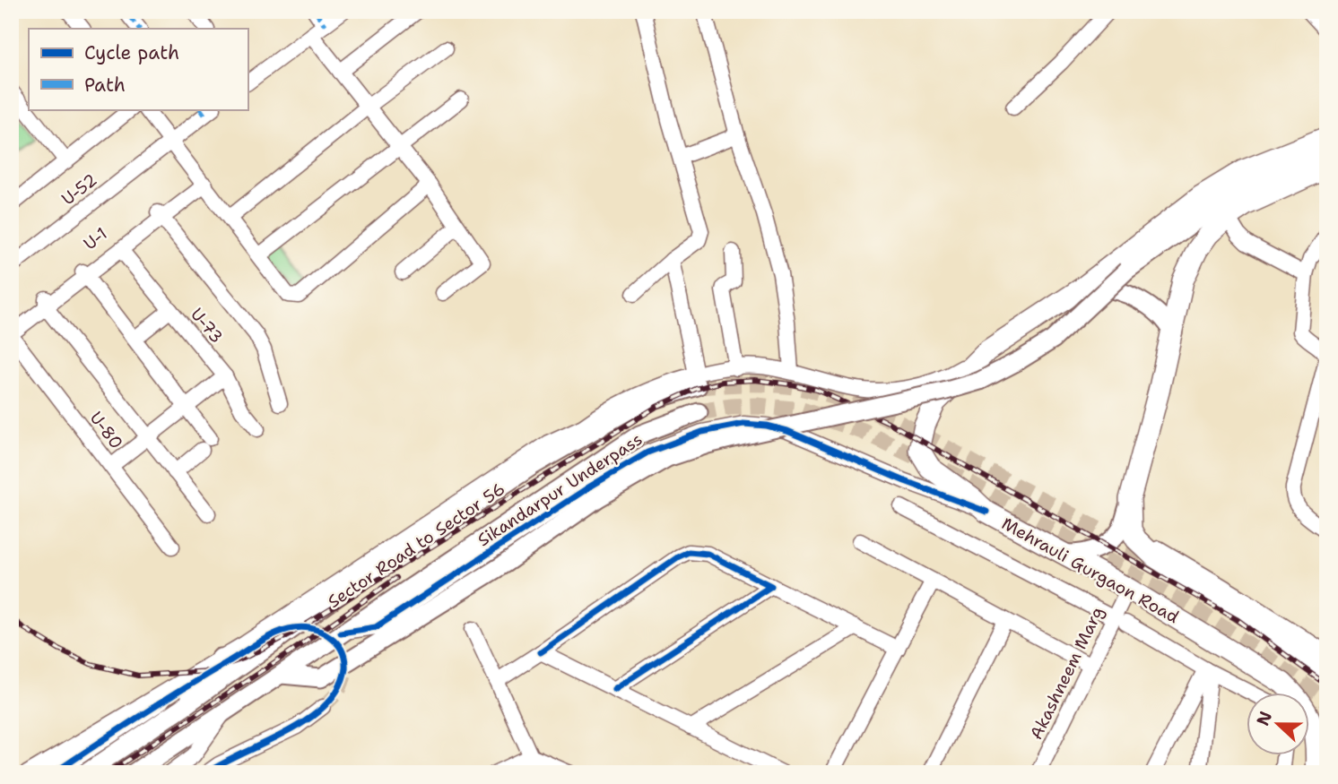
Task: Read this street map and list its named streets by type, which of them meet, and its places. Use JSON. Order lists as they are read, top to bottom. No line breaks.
{"streets":{"highway":["Mehrauli Gurgaon Road"],"main road":["Sikandarpur Underpass","Sector Road to Sector 56"],"street":["U-52","U-1","U-73","U-80","Akashneem Marg"]},"crossings":[["U-1","U-73"],["U-1","U-80"],["Sikandarpur Underpass","Sector Road to Sector 56"],["Mehrauli Gurgaon Road","Akashneem Marg"]],"legend":["Cycle path","Path"],"north":"left"}
